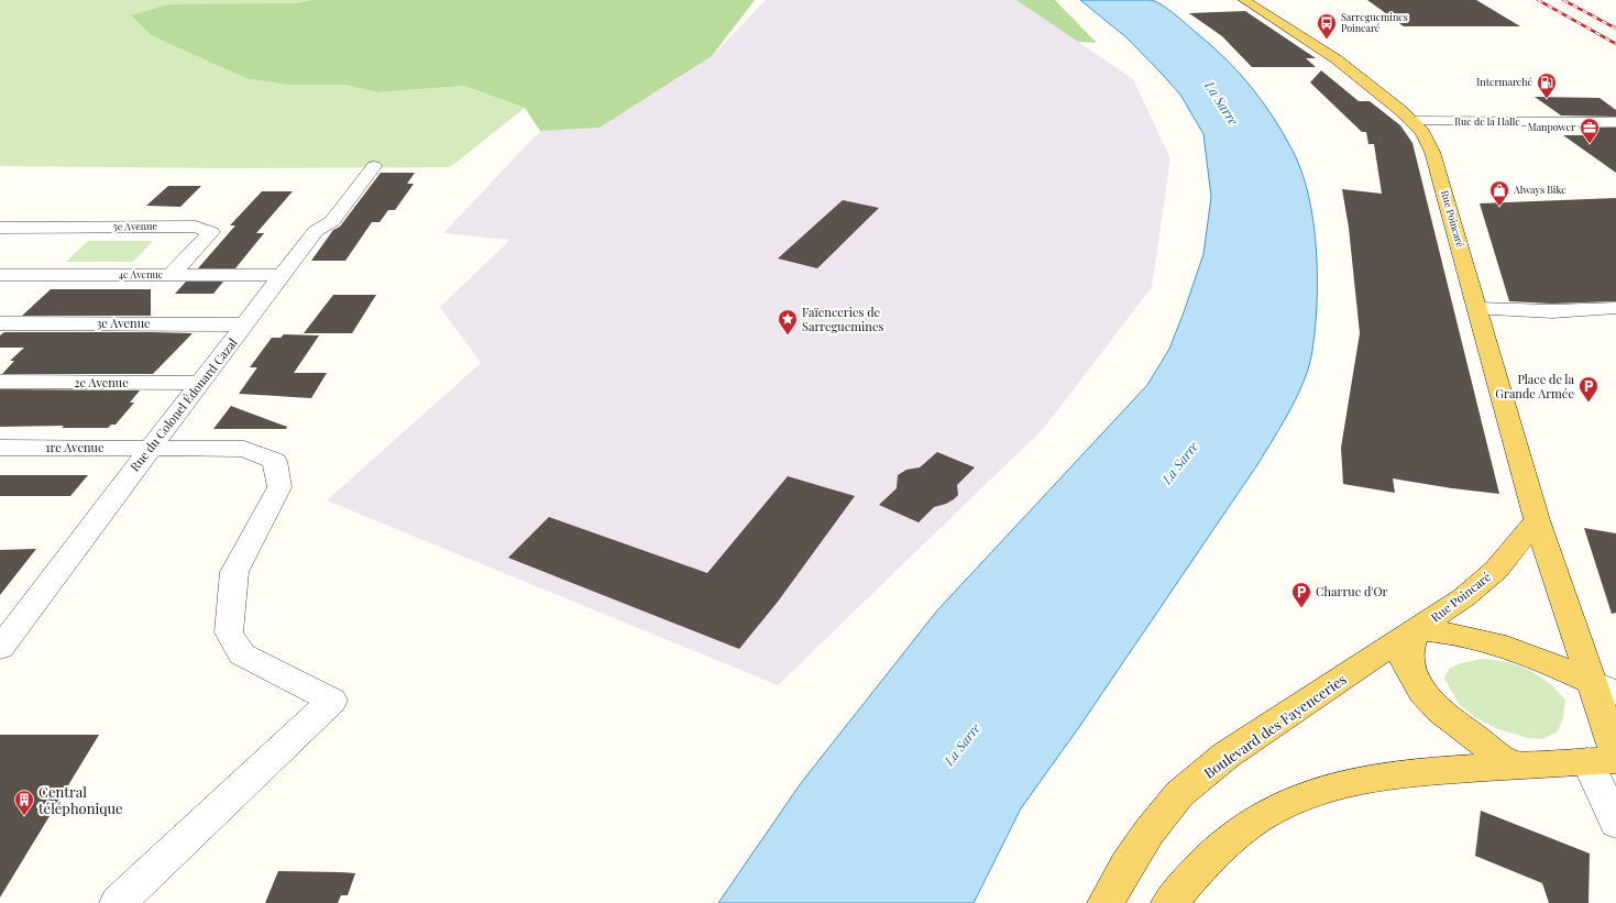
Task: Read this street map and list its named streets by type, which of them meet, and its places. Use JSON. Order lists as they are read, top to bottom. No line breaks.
{"streets":{"main road":["Rue Poincaré","Boulevard des Fayenceries"],"street":["Rue de la Halle","5e Avenue","4e Avenue","3e Avenue","2e Avenue","Rue du Colonel Édouard Cazal","1re Avenue"]},"crossings":[["Rue de la Halle","Rue Poincaré"],["Rue Poincaré","Boulevard des Fayenceries"],["5e Avenue","4e Avenue"],["4e Avenue","Rue du Colonel Édouard Cazal"],["3e Avenue","Rue du Colonel Édouard Cazal"],["2e Avenue","Rue du Colonel Édouard Cazal"],["Rue du Colonel Édouard Cazal","1re Avenue"]],"water":["La Sarre"],"places":{"bus stop":["Sarreguemines Poincaré"],"fuel station":["Intermarché"],"office":["Manpower"],"shop":["Always Bike"],"place":["Faïenceries de Sarreguemines"],"parking":["Place de la Grande Armée","Charrue d'Or"],"building":["Central téléphonique"]}}
